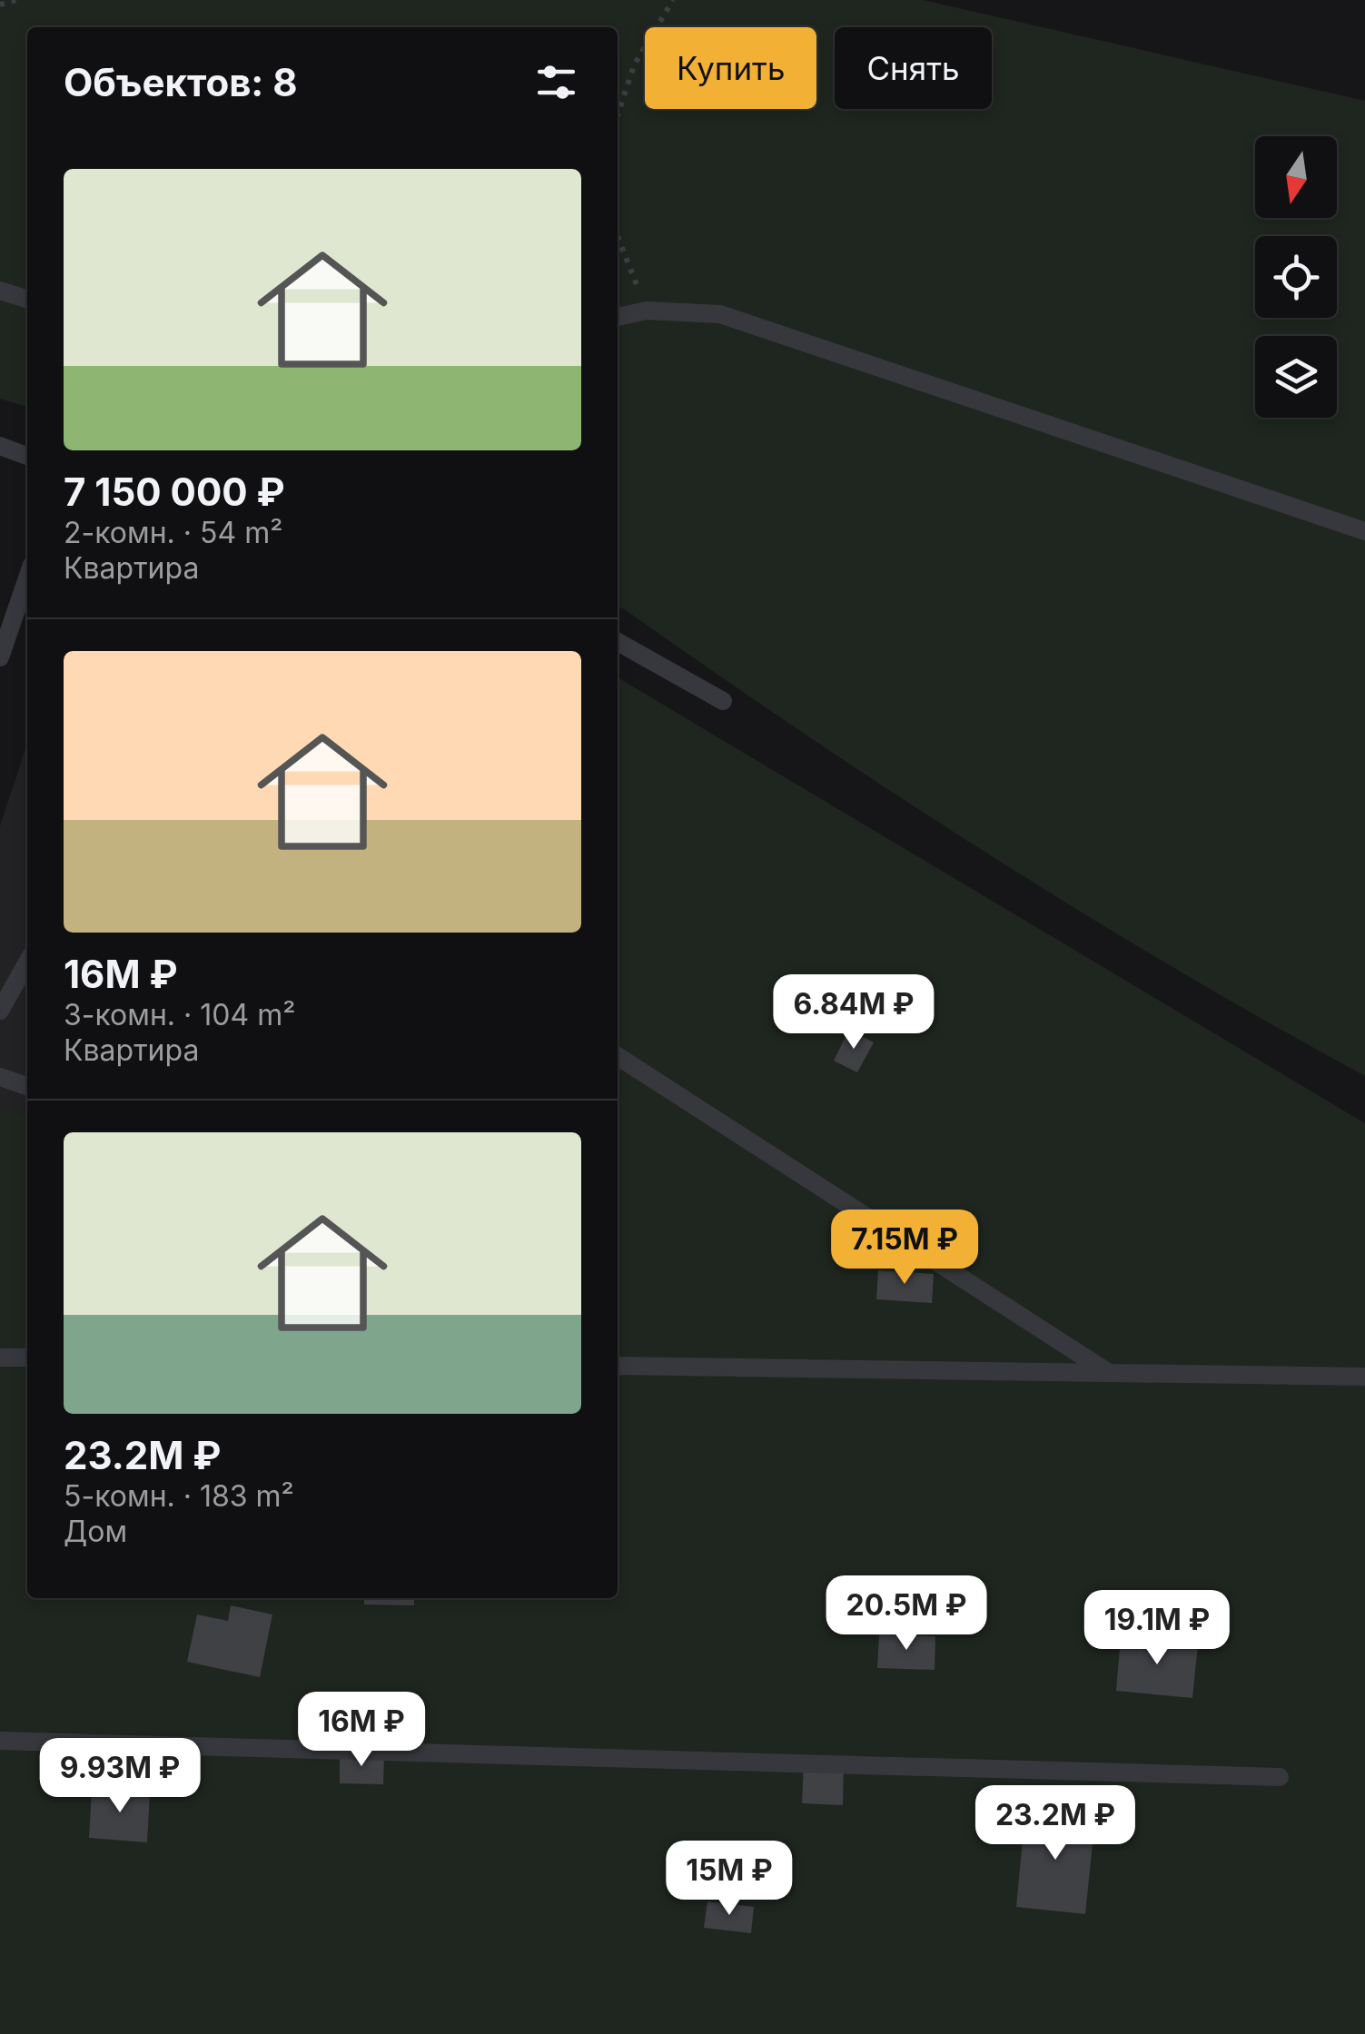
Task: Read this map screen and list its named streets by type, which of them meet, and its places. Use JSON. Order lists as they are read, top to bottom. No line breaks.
{"north":"bottom","page":{"chip":["Купить","Снять"],"heading":"Объектов: 8","list":[{"name":"7 150 000 ₽","note":"2-комн. · 54 m² · Квартира"},{"name":"16M ₽","note":"3-комн. · 104 m² · Квартира"},{"name":"23.2M ₽","note":"5-комн. · 183 m² · Дом"}],"price":["6.84M ₽","7.15M ₽","20.5M ₽","19.1M ₽","16M ₽","9.93M ₽","23.2M ₽","15M ₽"]}}
